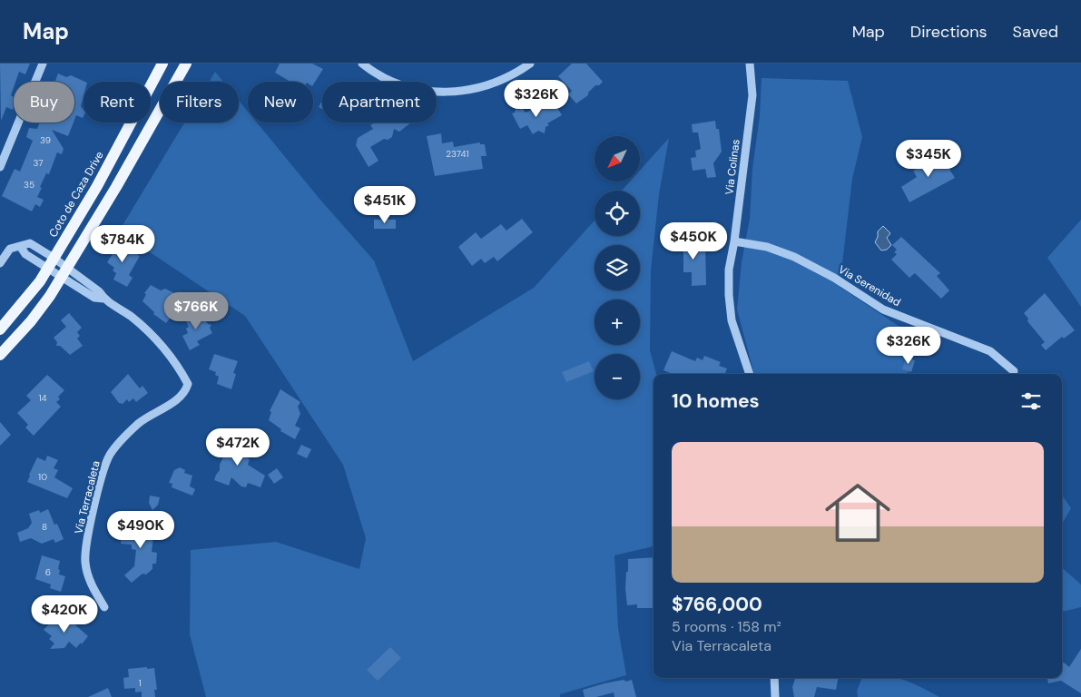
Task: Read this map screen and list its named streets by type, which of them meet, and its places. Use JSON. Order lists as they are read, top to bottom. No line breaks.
{"streets":{"main road":["Coto de Caza Drive"],"street":["Via Colinas","Via Serenidad","Via Terracaleta"]},"crossings":[["Via Colinas","Via Serenidad"],["Coto de Caza Drive","Via Terracaleta"]],"house_numbers":["39","23741","37","35","14","10","8","6","1"],"north":"bottom left","page":{"header":"Map","nav":["Map","Directions","Saved"],"price":["$326K","$345K","$451K","$450K","$784K","$766K","$326K","$472K","$490K","$420K"],"chip":["Buy","Rent","Filters","New","Apartment"],"map_buttons":["+","−"],"heading":"10 homes","list":[{"name":"$766,000","note":"5 rooms · 158 m² · Via Terracaleta"}]}}
